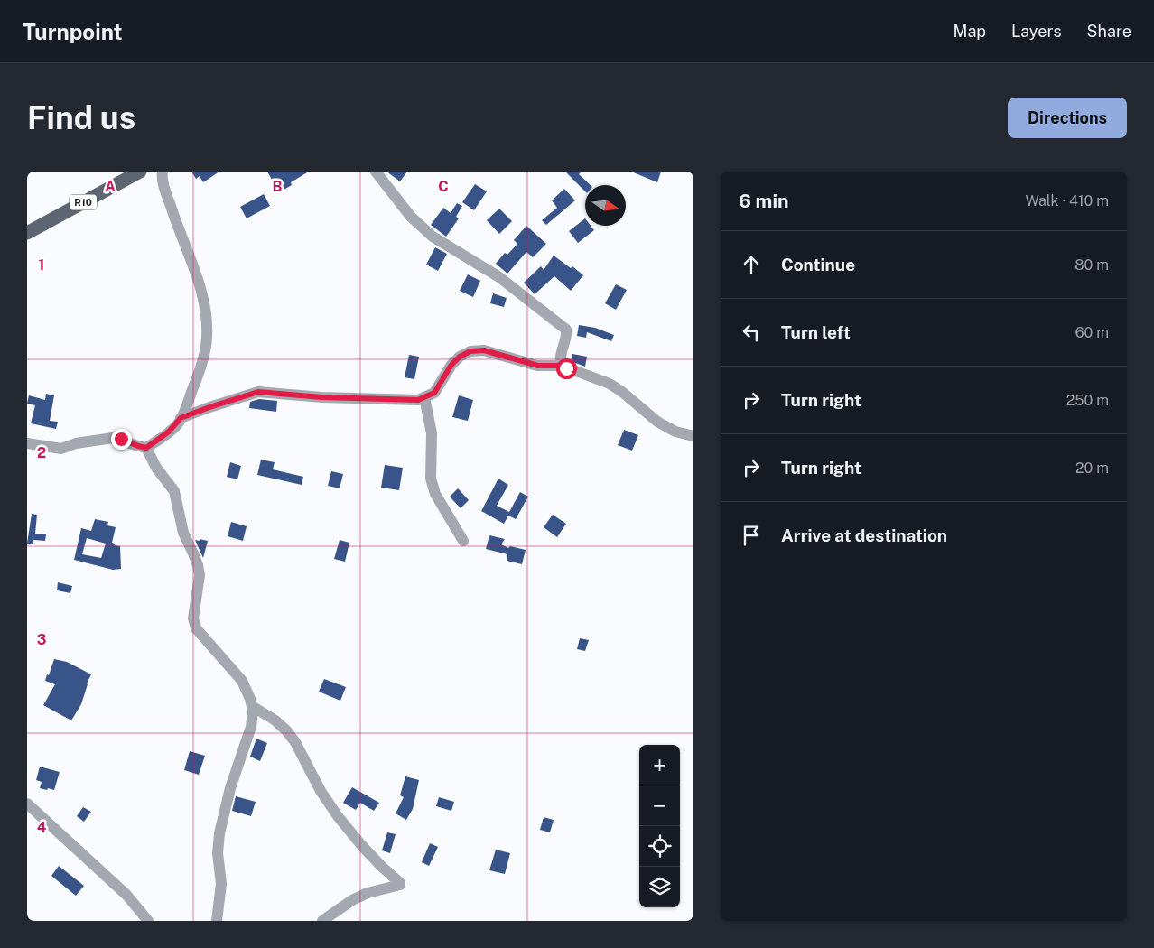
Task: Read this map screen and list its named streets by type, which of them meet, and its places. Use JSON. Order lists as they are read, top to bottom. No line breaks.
{"streets":{"main road":["R10"]},"north":"right","page":{"header":"Turnpoint","nav":["Map","Layers","Share"],"buttons":"Directions","title":"Find us","heading":["6 min","Walk · 410 m"],"list":[["Continue","80 m"],["Turn left","60 m"],["Turn right","250 m"],["Turn right","20 m"],"Arrive at destination"],"map_buttons":["+","−"]},"grid":{"columns":["A","B","C"],"rows":["1","2","3","4"]}}
